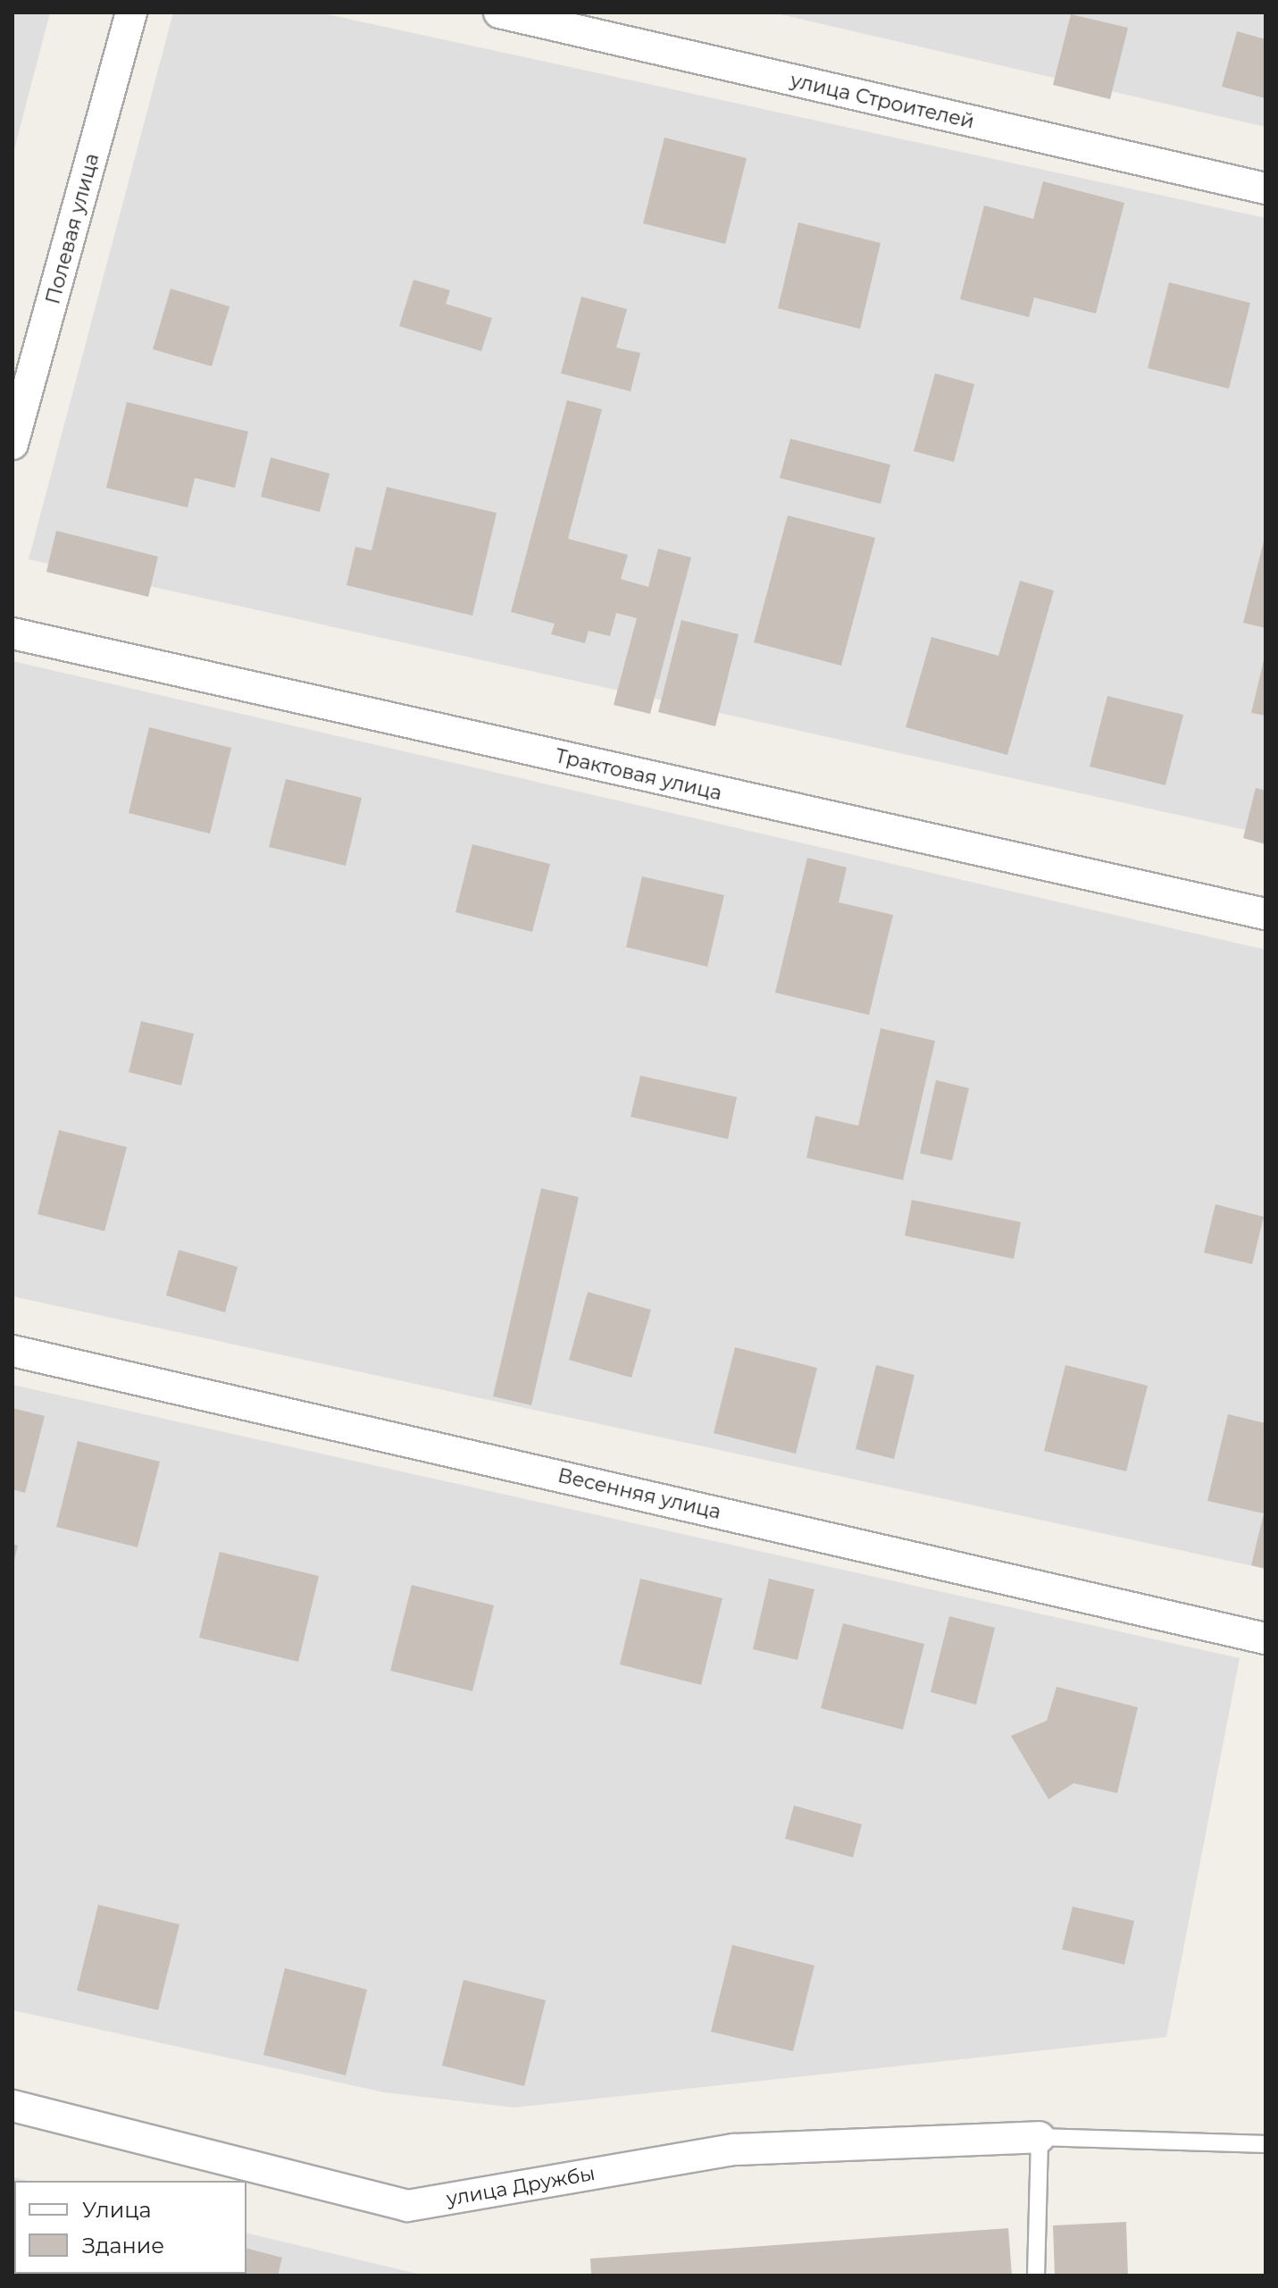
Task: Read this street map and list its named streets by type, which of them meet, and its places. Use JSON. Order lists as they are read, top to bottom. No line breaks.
{"streets":{"street":["улица Строителей","Полевая улица","Трактовая улица","Весенняя улица","улица Дружбы"]},"legend":["Улица","Здание"]}
